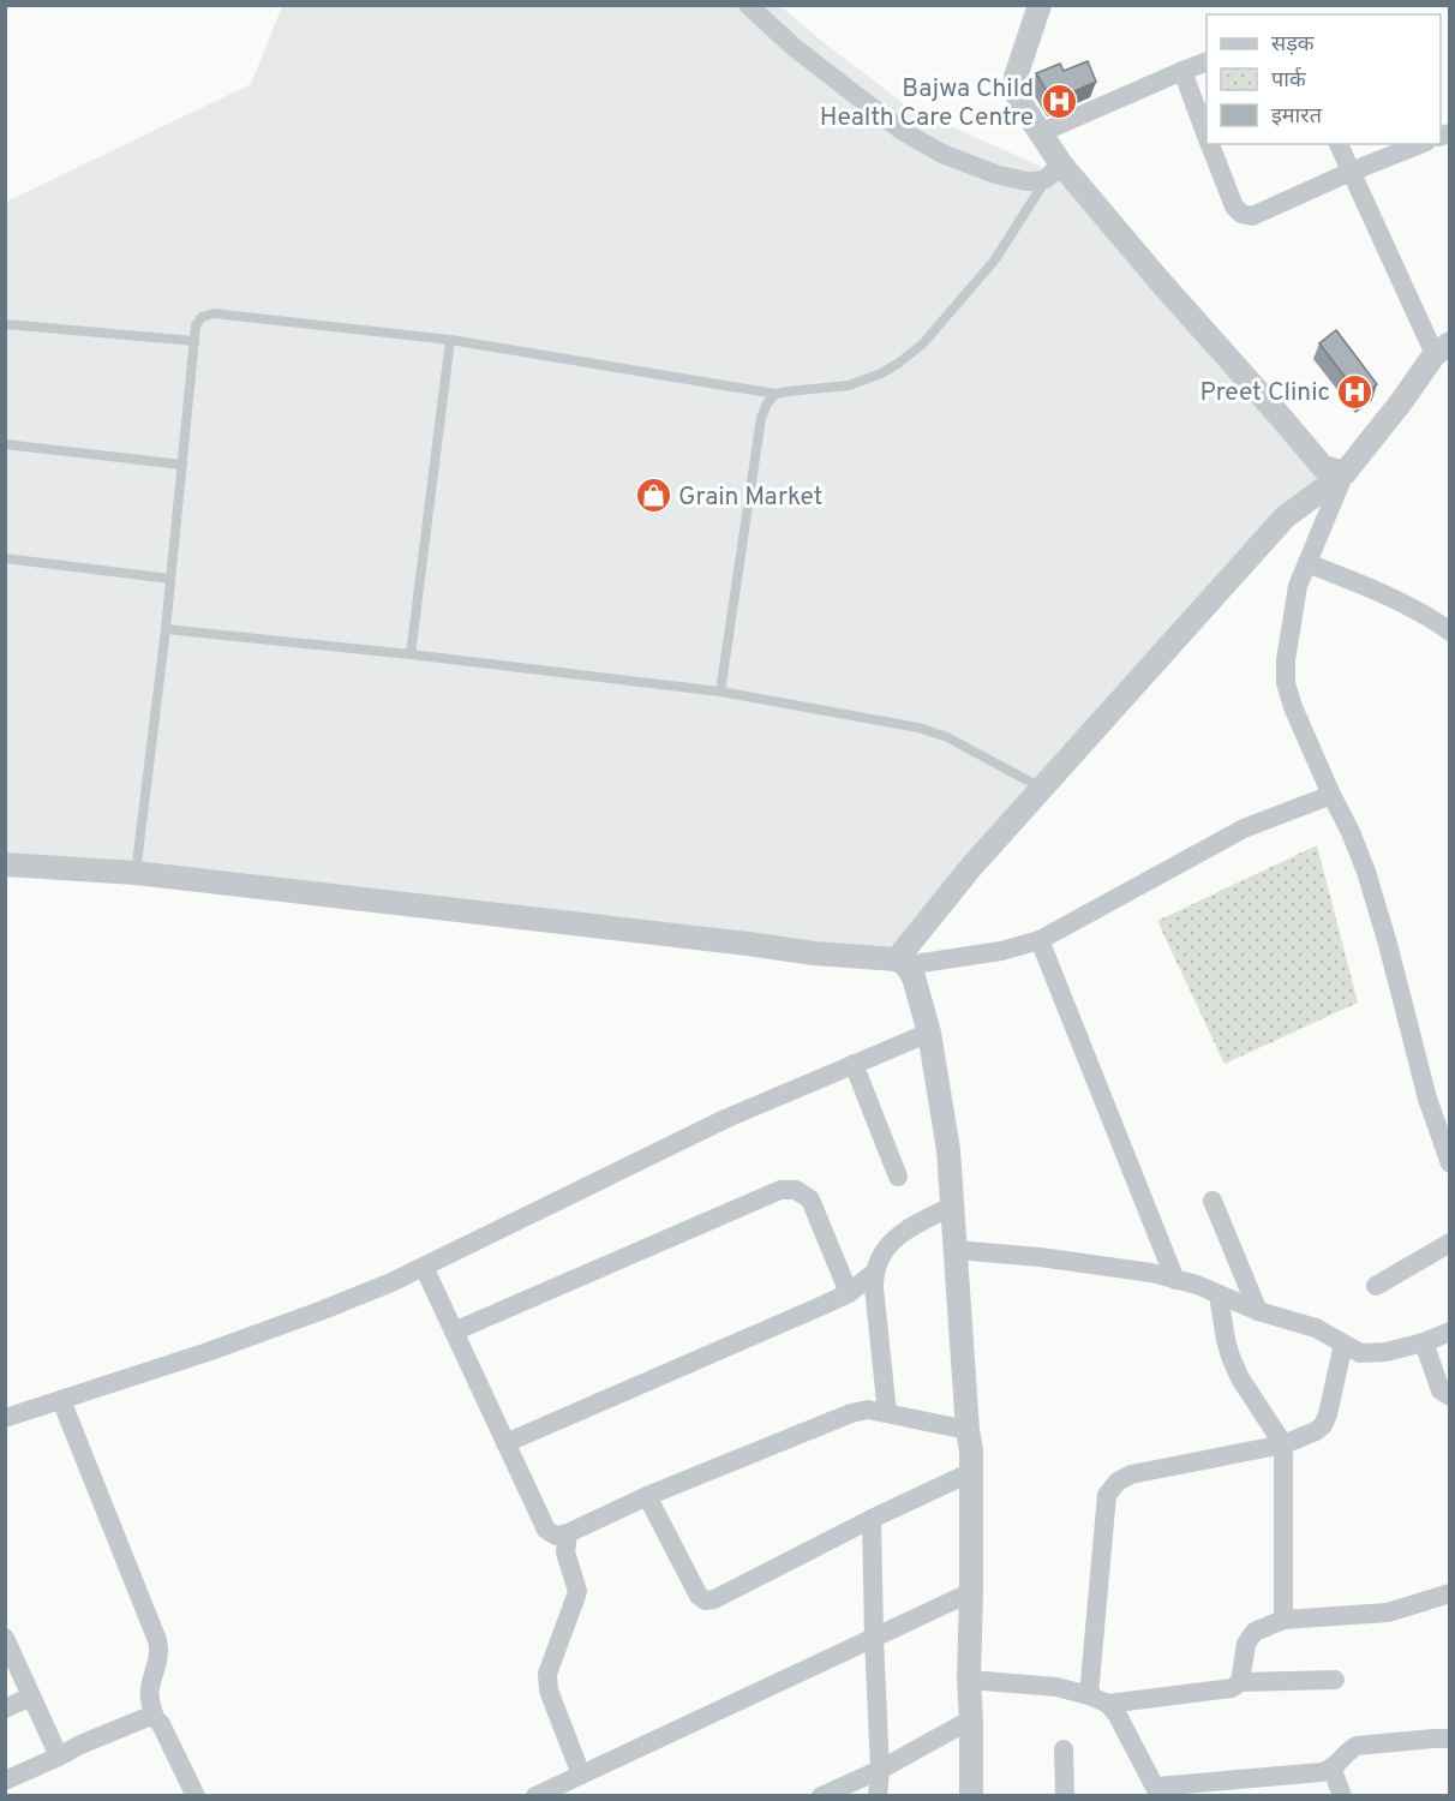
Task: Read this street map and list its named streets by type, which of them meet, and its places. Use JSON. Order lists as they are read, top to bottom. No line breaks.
{"places":{"hospital":["Bajwa Child Health Care Centre","Preet Clinic"],"shop":["Grain Market"]},"legend":["सड़क","पार्क","इमारत"]}
